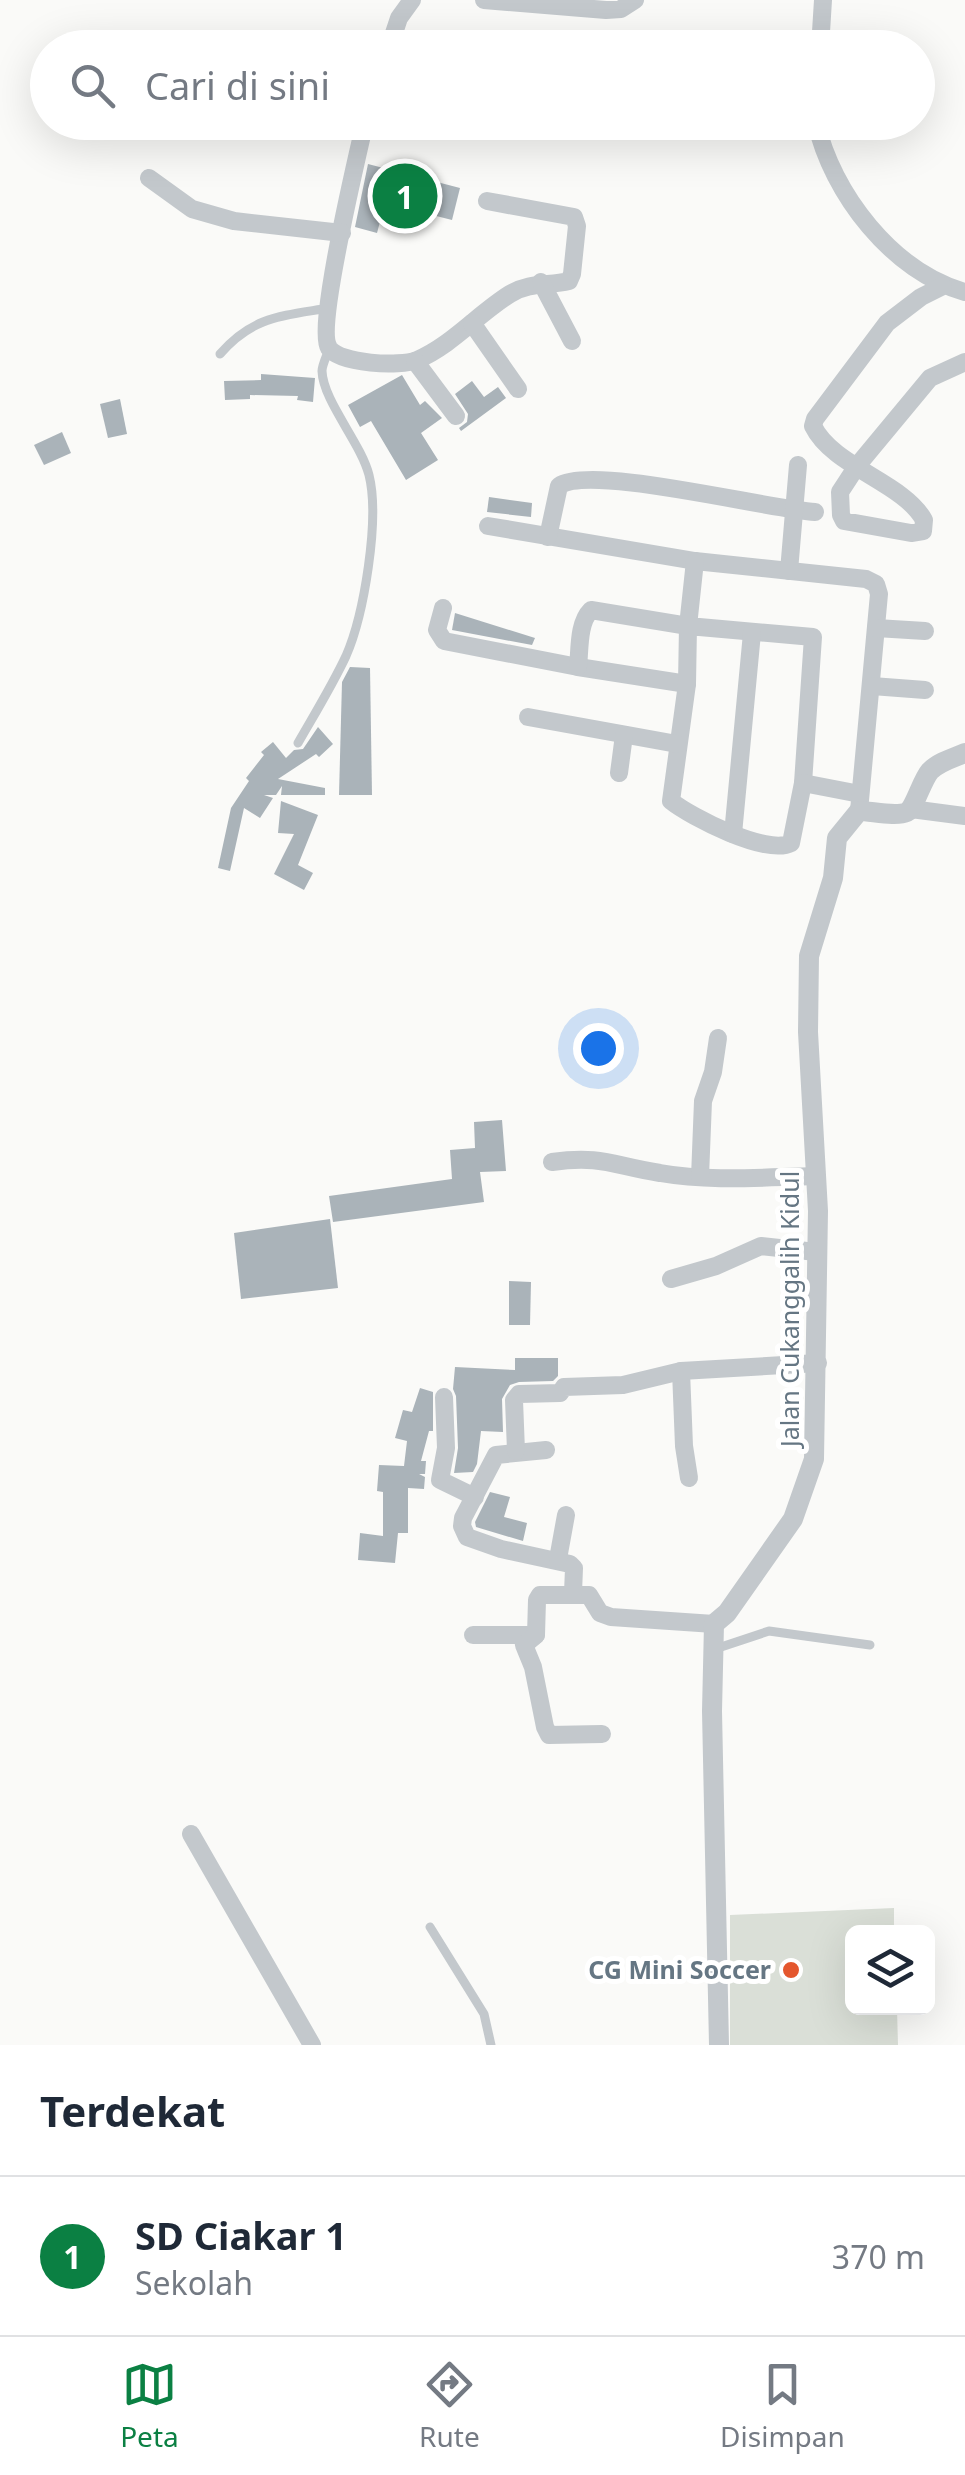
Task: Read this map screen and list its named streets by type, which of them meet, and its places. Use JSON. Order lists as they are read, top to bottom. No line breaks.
{"streets":{"street":["Jalan Cukanggalih Kidul"]},"places":["CG Mini Soccer"],"page":{"search":"Cari di sini","pins":"1","heading":"Terdekat","list":[{"mark":"1","name":"SD Ciakar 1","note":"Sekolah","value":"370 m"}],"nav":["Peta","Rute","Disimpan"]}}
